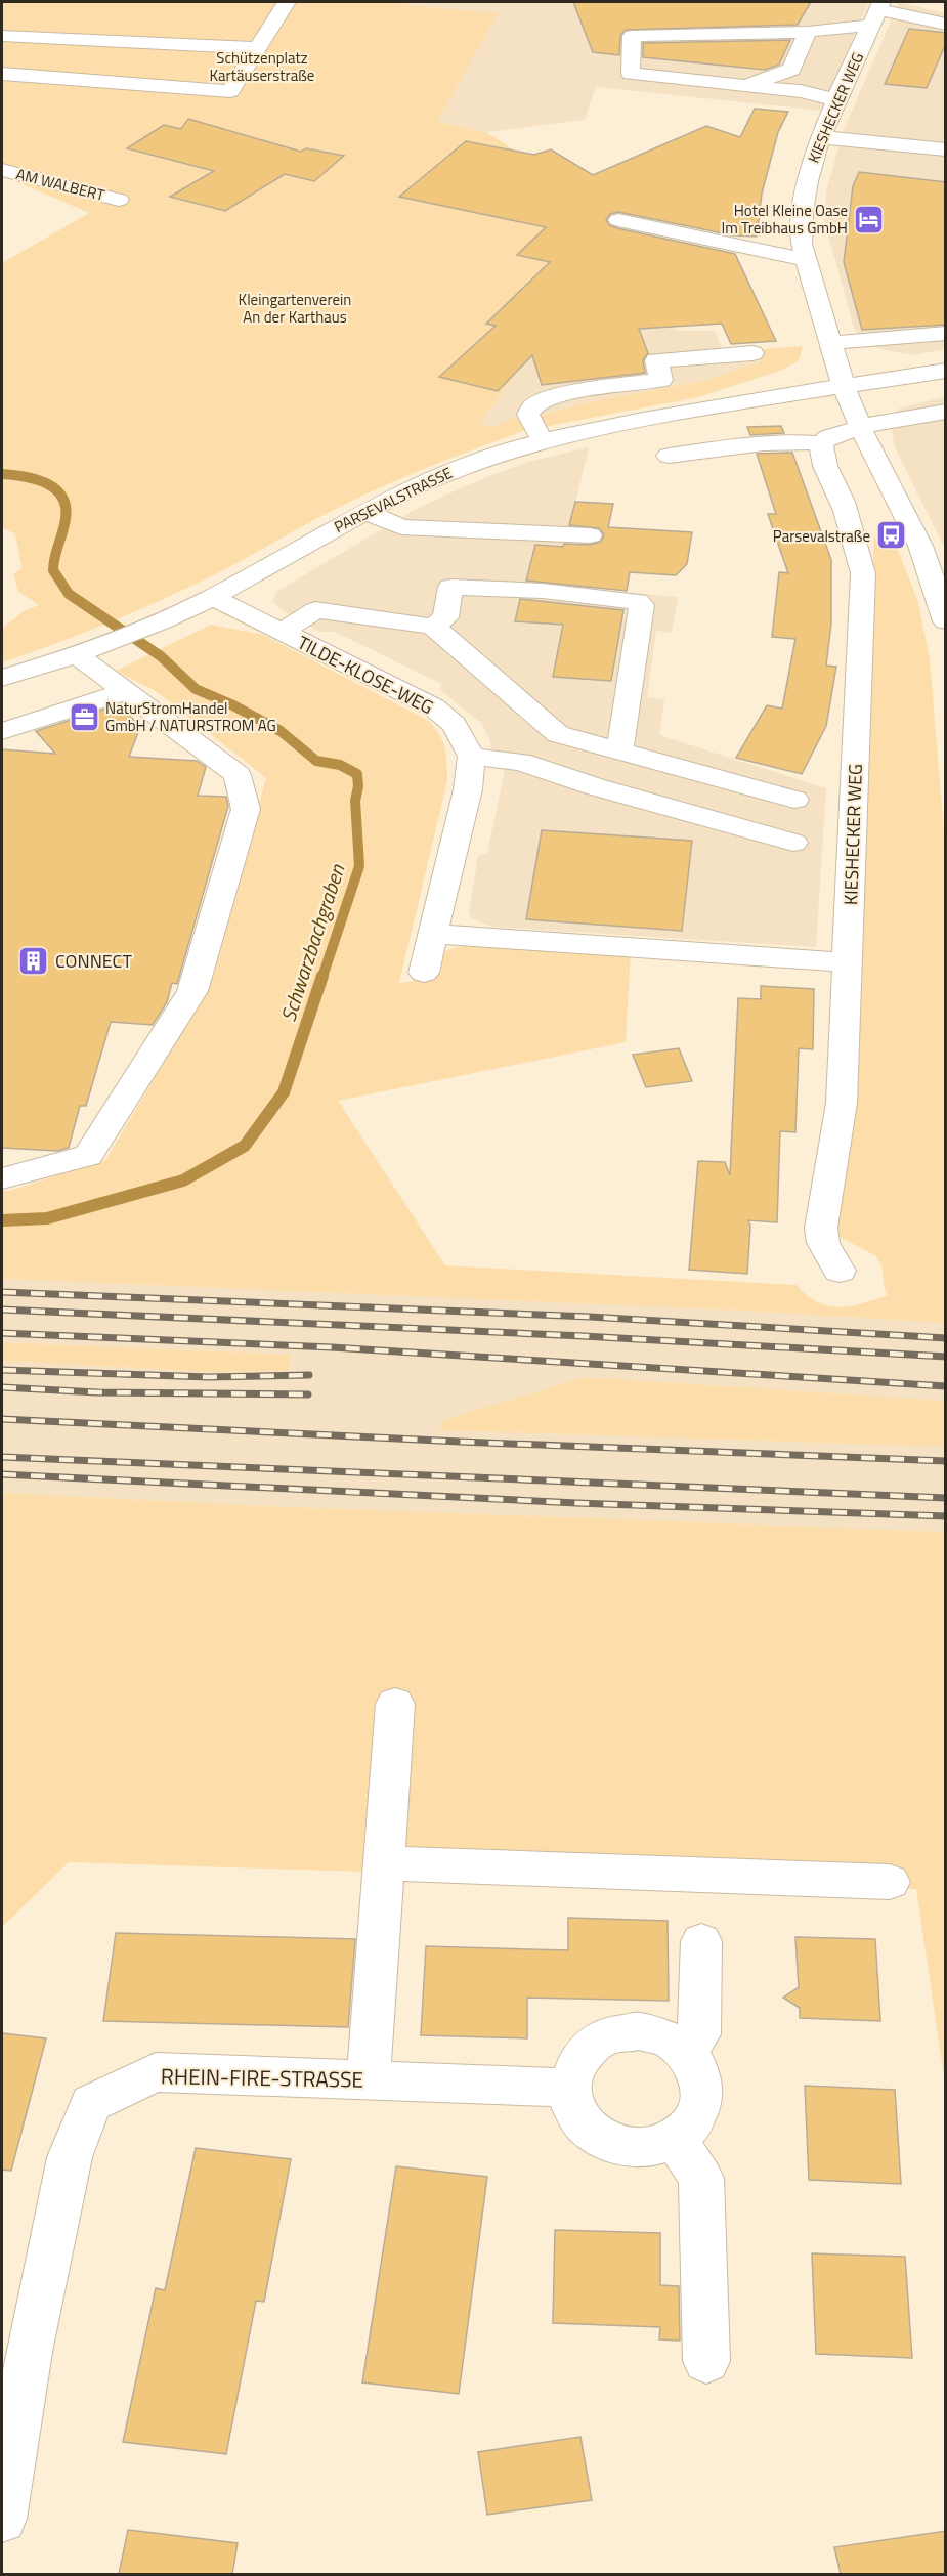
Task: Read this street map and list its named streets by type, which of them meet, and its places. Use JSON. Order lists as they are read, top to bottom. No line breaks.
{"streets":{"street":["KIESHECKER WEG","AM WALBERT","PARSEVALSTRASSE","TILDE-KLOSE-WEG","RHEIN-FIRE-STRASSE"]},"crossings":[["KIESHECKER WEG","PARSEVALSTRASSE"],["PARSEVALSTRASSE","TILDE-KLOSE-WEG"]],"water":["Schwarzbachgraben"],"parks":["Schützenplatz Kartäuserstraße","Kleingartenverein An der Karthaus"],"places":{"hotel":["Hotel Kleine Oase Im Treibhaus GmbH"],"bus stop":["Parsevalstraße"],"office":["NaturStromHandel GmbH / NATURSTROM AG"],"building":["CONNECT"]}}
